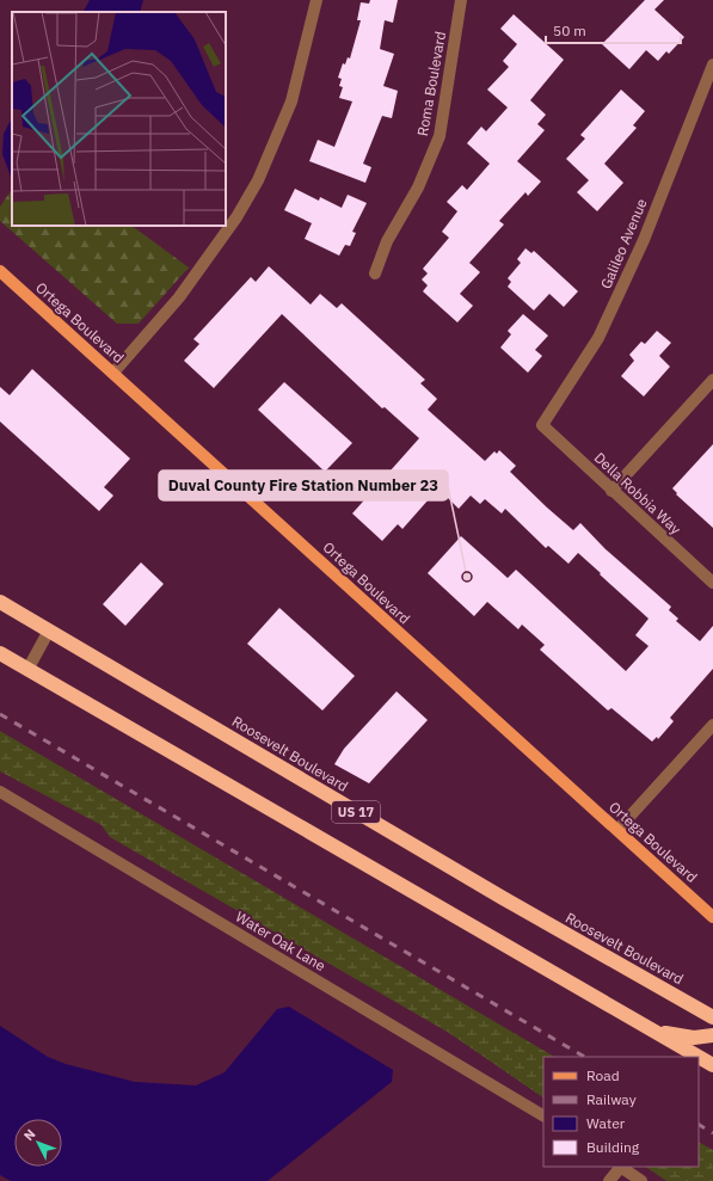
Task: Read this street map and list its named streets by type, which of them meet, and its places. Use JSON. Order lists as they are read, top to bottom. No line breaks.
{"streets":{"highway":["Roosevelt Boulevard","US 17"],"main road":["Ortega Boulevard"],"street":["Roma Boulevard","Galileo Avenue","Della Robbia Way","Water Oak Lane"]},"crossings":[["Galileo Avenue","Della Robbia Way"]],"places":["Duval County Fire Station Number 23"],"legend":["Road","Railway","Water","Building"],"scale_bar":"50 m","north":"top left"}
